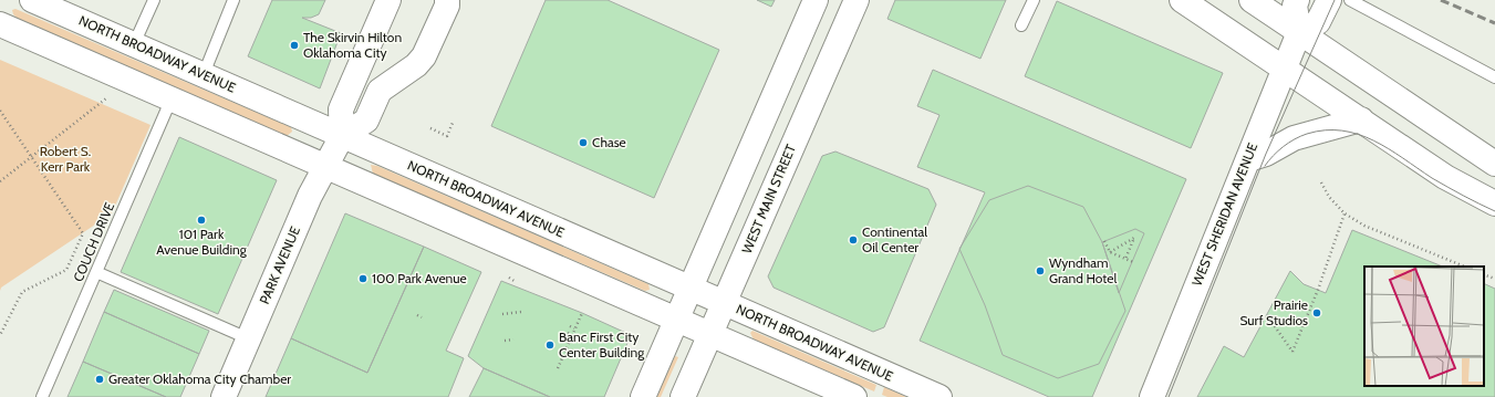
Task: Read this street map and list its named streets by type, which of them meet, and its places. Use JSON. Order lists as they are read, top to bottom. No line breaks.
{"streets":{"street":["NORTH BROADWAY AVENUE","WEST MAIN STREET","WEST SHERIDAN AVENUE","PARK AVENUE"],"lane":["COUCH DRIVE"]},"crossings":[["NORTH BROADWAY AVENUE","WEST MAIN STREET"],["NORTH BROADWAY AVENUE","PARK AVENUE"]],"parks":["Robert S. Kerr Park"],"places":["The Skirvin Hilton Oklahoma City","Chase","101 Park Avenue Building","Continental Oil Center","Wyndham Grand Hotel","100 Park Avenue","Prairie Surf Studios","Banc First City Center Building","Greater Oklahoma City Chamber"]}
